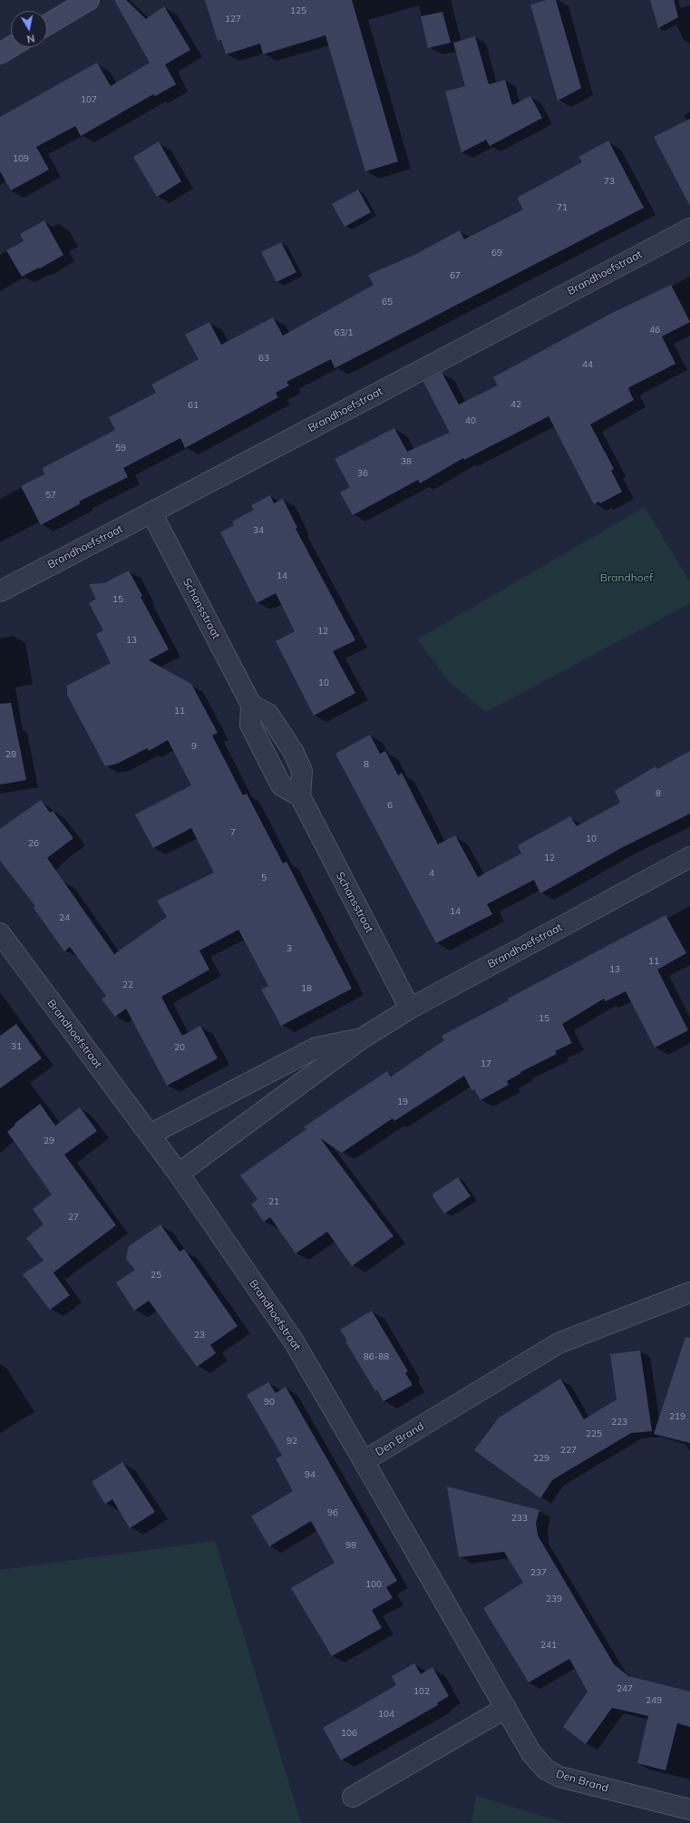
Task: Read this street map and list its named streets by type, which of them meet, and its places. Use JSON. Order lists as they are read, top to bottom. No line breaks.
{"streets":{"street":["Brandhoefstraat","Schansstraat","Den Brand"]},"crossings":[["Brandhoefstraat","Schansstraat"],["Brandhoefstraat","Den Brand"]],"parks":["Brandhoef"],"house_numbers":["125","127","107","109","73","71","69","67","65","46","63/1","63","44","42","61","40","59","38","36","57","34","14","15","12","13","10","11","9","28","8","8","6","7","10","26","12","4","5","14","24","3","11","13","22","18","15","31","20","17","19","29","21","27","25","23","86-88","90","219","223","225","92","227","229","94","96","233","98","237","100","239","241","247","102","249","104","106"],"north":"bottom"}
